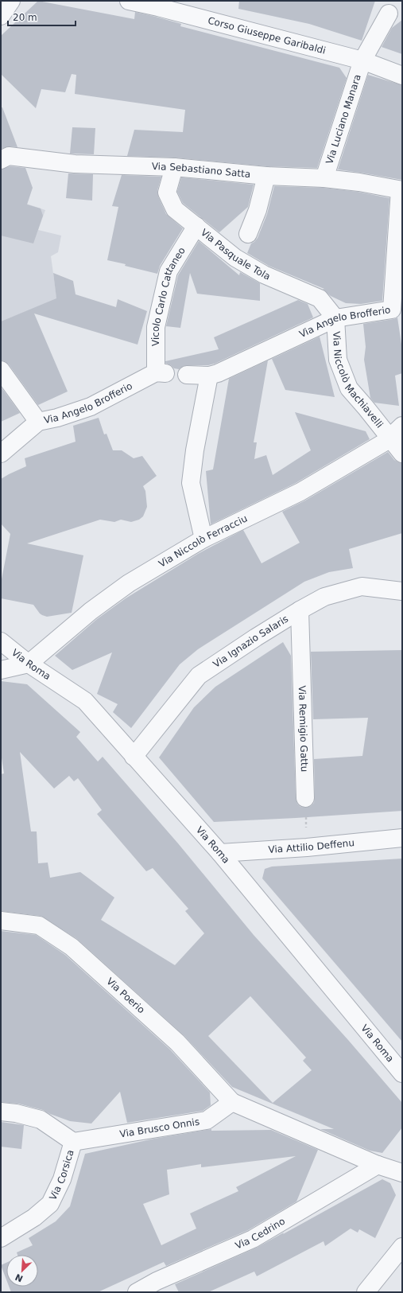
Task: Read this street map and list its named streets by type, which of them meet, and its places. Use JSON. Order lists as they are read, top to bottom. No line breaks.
{"streets":{"street":["Corso Giuseppe Garibaldi","Via Luciano Manara","Via Sebastiano Satta","Via Pasquale Tola","Vicolo Carlo Cattaneo","Via Angelo Brofferio","Via Niccolò Machiavelli","Via Niccolò Ferracciu","Via Ignazio Salaris","Via Roma","Via Remigio Gattu","Via Attilio Deffenu","Via Poerio","Via Brusco Onnis","Via Corsica","Via Cedrino"]},"crossings":[["Corso Giuseppe Garibaldi","Via Luciano Manara"],["Via Luciano Manara","Via Sebastiano Satta"],["Via Sebastiano Satta","Via Pasquale Tola"],["Via Sebastiano Satta","Via Angelo Brofferio"],["Via Pasquale Tola","Vicolo Carlo Cattaneo"],["Via Pasquale Tola","Via Angelo Brofferio"],["Via Pasquale Tola","Via Niccolò Machiavelli"],["Vicolo Carlo Cattaneo","Via Angelo Brofferio"],["Via Angelo Brofferio","Via Niccolò Machiavelli"],["Via Niccolò Machiavelli","Via Niccolò Ferracciu"],["Via Niccolò Ferracciu","Via Roma"],["Via Ignazio Salaris","Via Roma"],["Via Ignazio Salaris","Via Remigio Gattu"],["Via Roma","Via Attilio Deffenu"],["Via Poerio","Via Brusco Onnis"],["Via Brusco Onnis","Via Corsica"]],"scale_bar":"20 m","north":"bottom left"}
